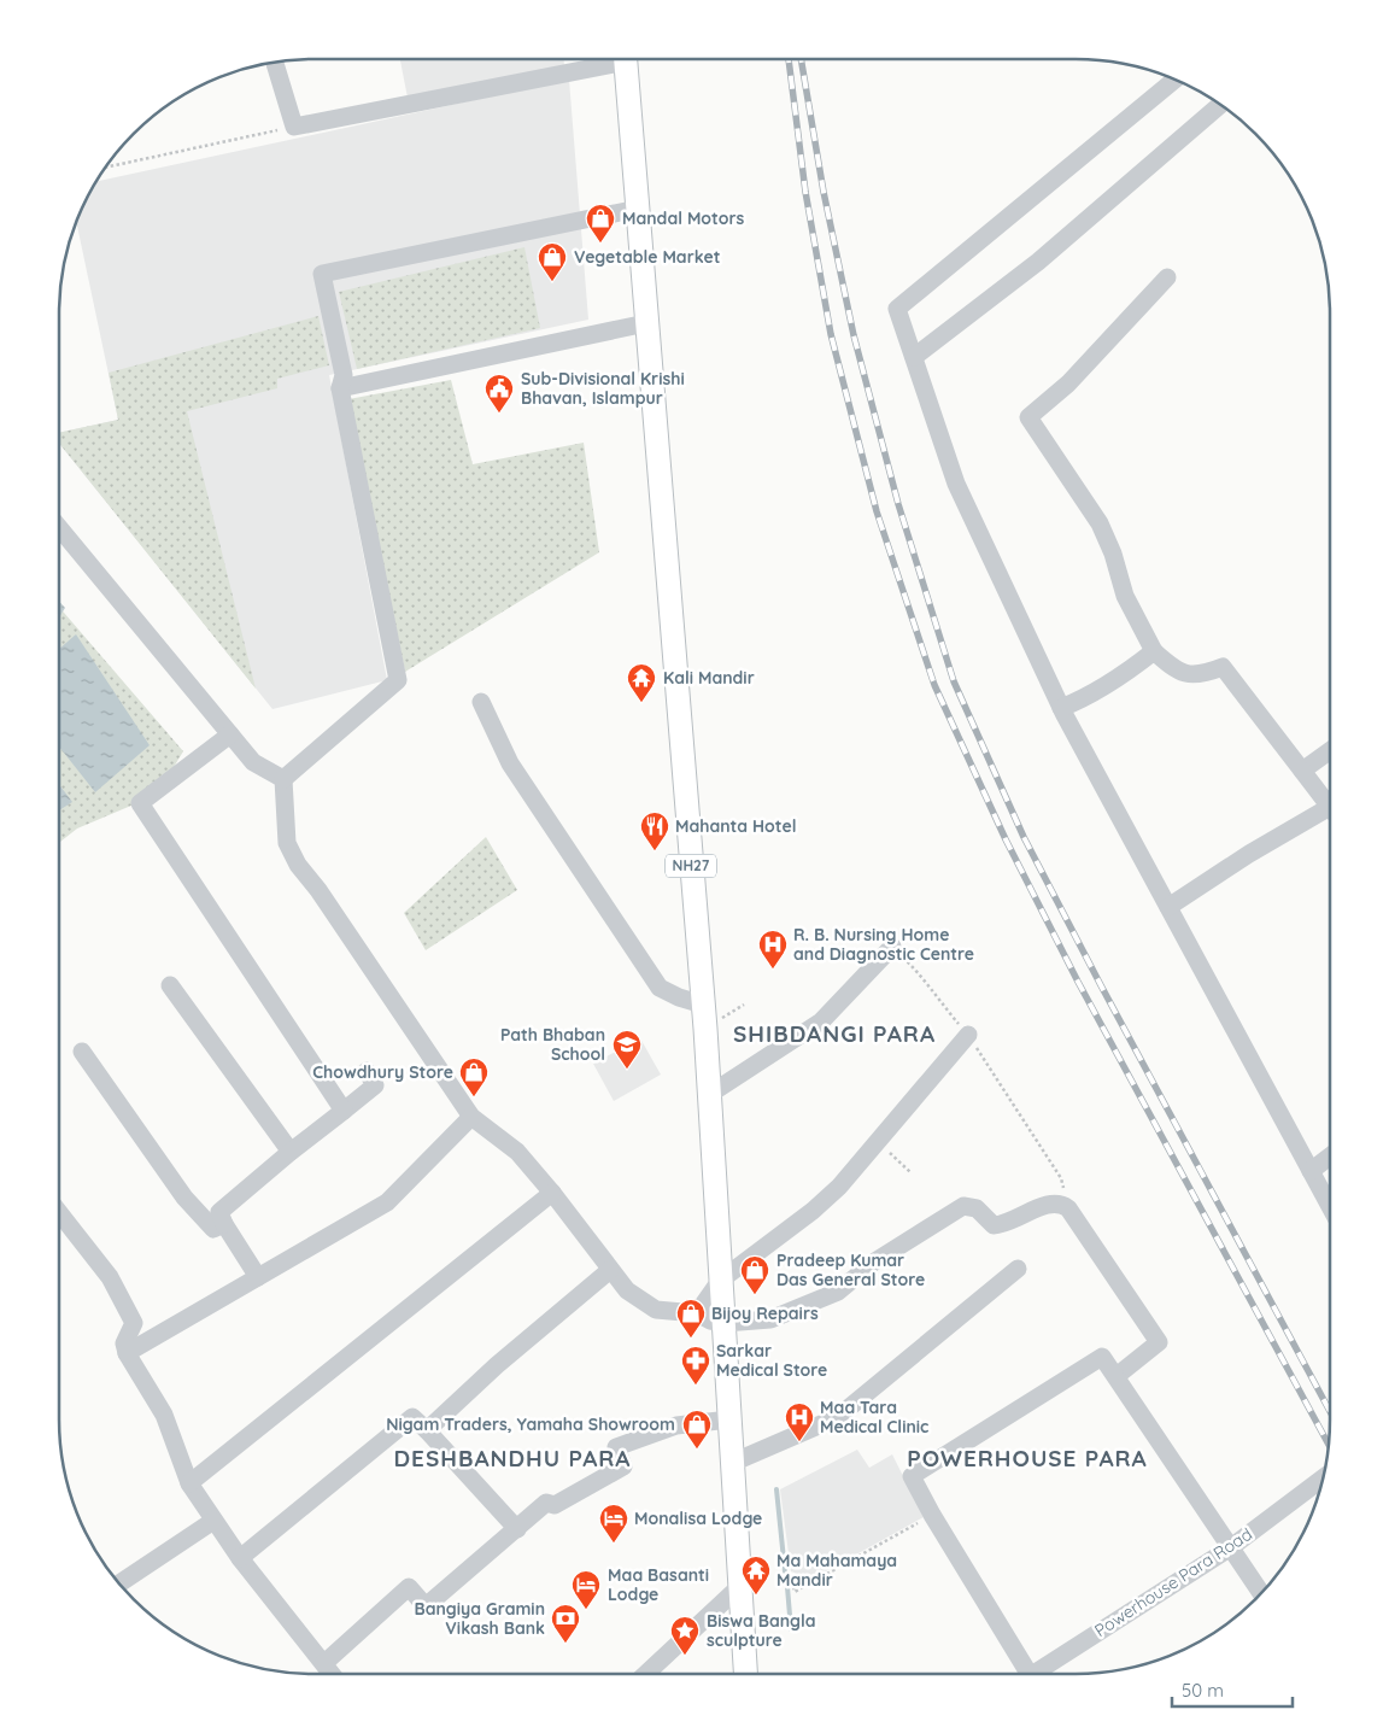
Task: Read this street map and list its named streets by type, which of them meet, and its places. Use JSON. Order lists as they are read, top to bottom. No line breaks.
{"streets":{"main road":["NH27"],"street":["Powerhouse Para Road"]},"districts":["SHIBDANGI PARA","DESHBANDHU PARA","POWERHOUSE PARA"],"places":{"shop":["Mandal Motors","Vegetable Market","Chowdhury Store","Pradeep Kumar Das General Store","Bijoy Repairs","Nigam Traders, Yamaha Showroom"],"public building":["Sub-Divisional Krishi Bhavan, Islampur"],"temple":["Kali Mandir","Ma Mahamaya Mandir"],"restaurant":["Mahanta Hotel"],"hospital":["R. B. Nursing Home and Diagnostic Centre","Maa Tara Medical Clinic"],"school or university":["Path Bhaban School"],"pharmacy":["Sarkar Medical Store"],"hotel":["Monalisa Lodge","Maa Basanti Lodge"],"bank":["Bangiya Gramin Vikash Bank"],"place":["Biswa Bangla sculpture"]},"scale_bar":"50 m"}
